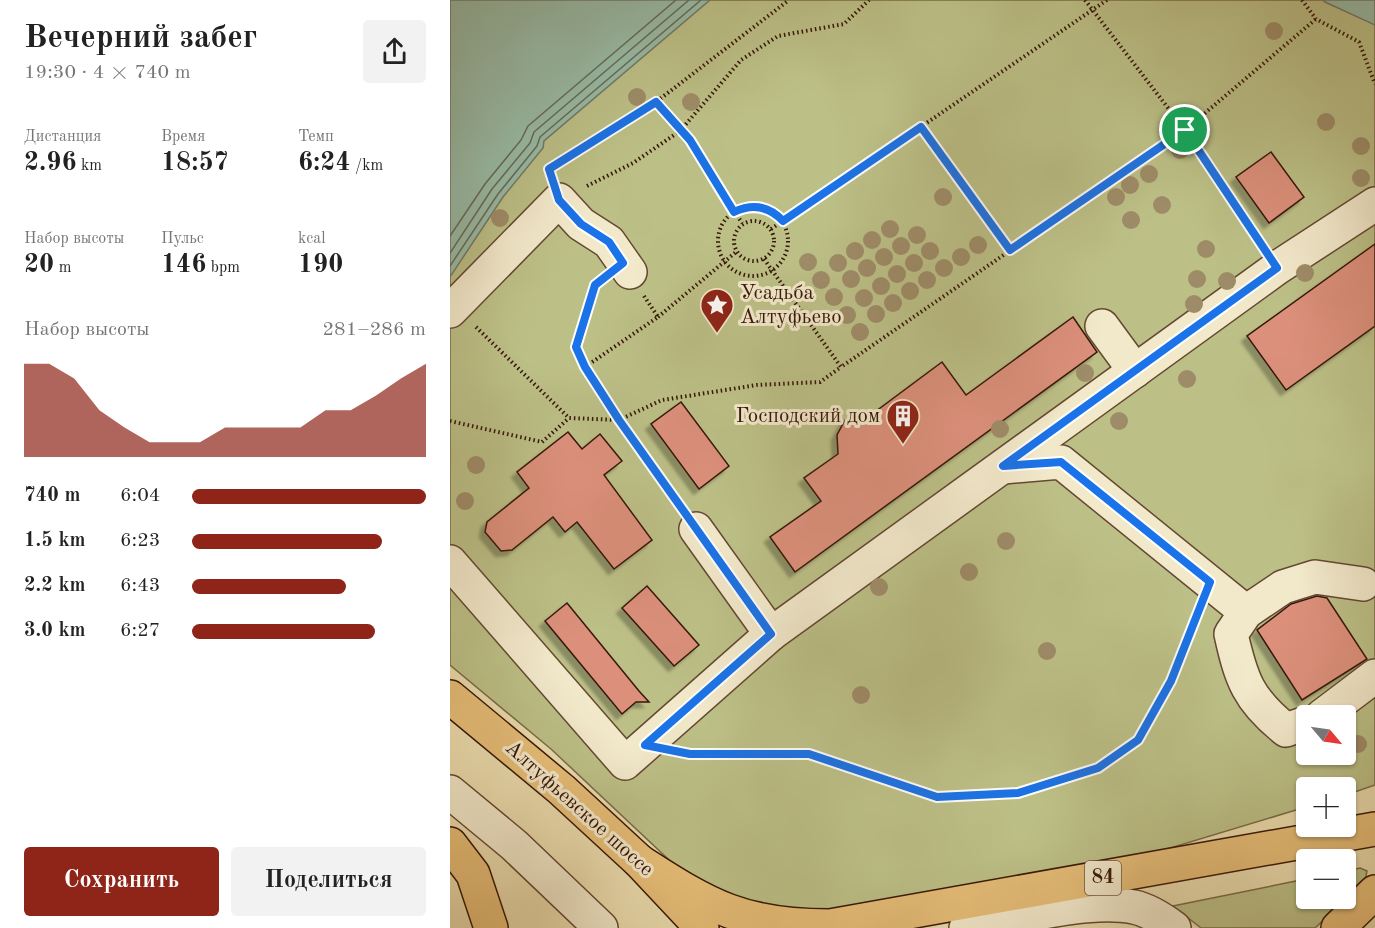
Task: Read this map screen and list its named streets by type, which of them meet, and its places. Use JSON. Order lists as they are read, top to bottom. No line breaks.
{"streets":{"main road":["Алтуфьевское шоссе","84"]},"crossings":[["Алтуфьевское шоссе","84"]],"places":{"place":["Усадьба Алтуфьево"],"building":["Господский дом"]},"north":"bottom right","page":{"heading":["Вечерний забег","19:30 · 4 × 740 m"],"stats":[["Дистанция","2.96 km"],["Время","18:57"],["Темп","6:24 /km"],["Набор высоты","20 m"],["Пульс","146 bpm"],["kcal","190"]],"chart":["Набор высоты","281–286 m"],"list":[{"name":"740 m","note":"6:04"},{"name":"1.5 km","note":"6:23"},{"name":"2.2 km","note":"6:43"},{"name":"3.0 km","note":"6:27"}],"map_buttons":["+","−"],"buttons":["Сохранить","Поделиться"]}}
